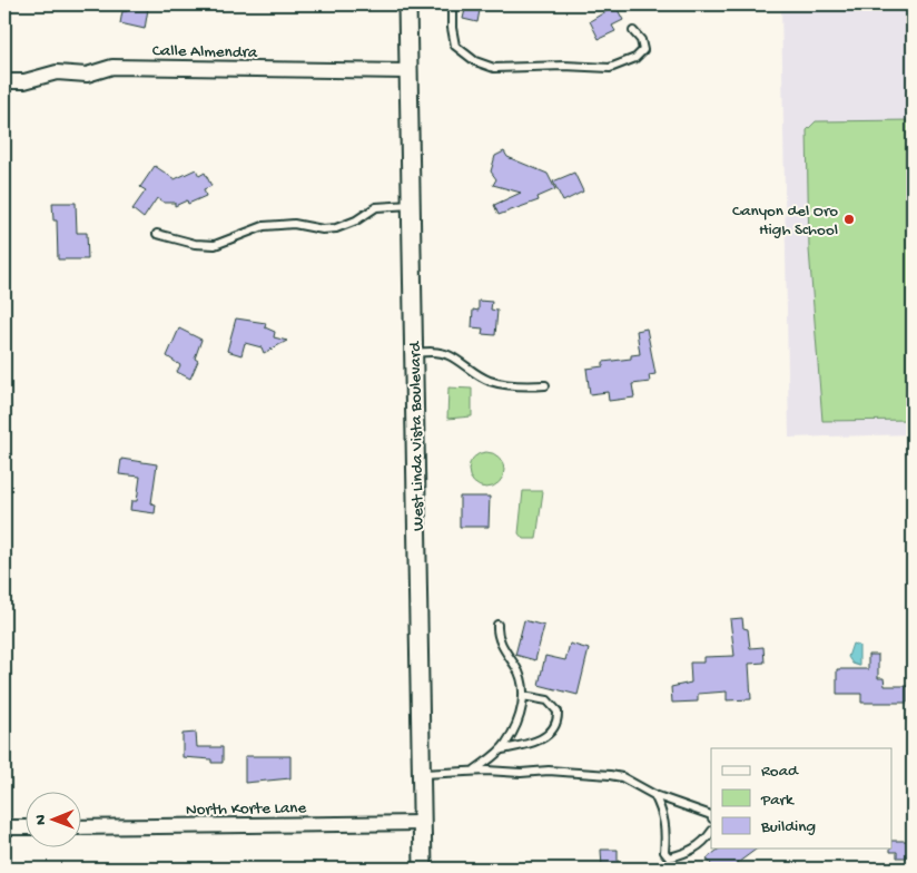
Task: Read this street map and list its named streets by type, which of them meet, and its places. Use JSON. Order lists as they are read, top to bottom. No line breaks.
{"streets":{"street":["Calle Almendra","West Linda Vista Boulevard","North Korte Lane"]},"crossings":[["Calle Almendra","West Linda Vista Boulevard"],["West Linda Vista Boulevard","North Korte Lane"]],"places":["Canyon del Oro High School"],"legend":["Road","Park","Building"],"north":"left"}
